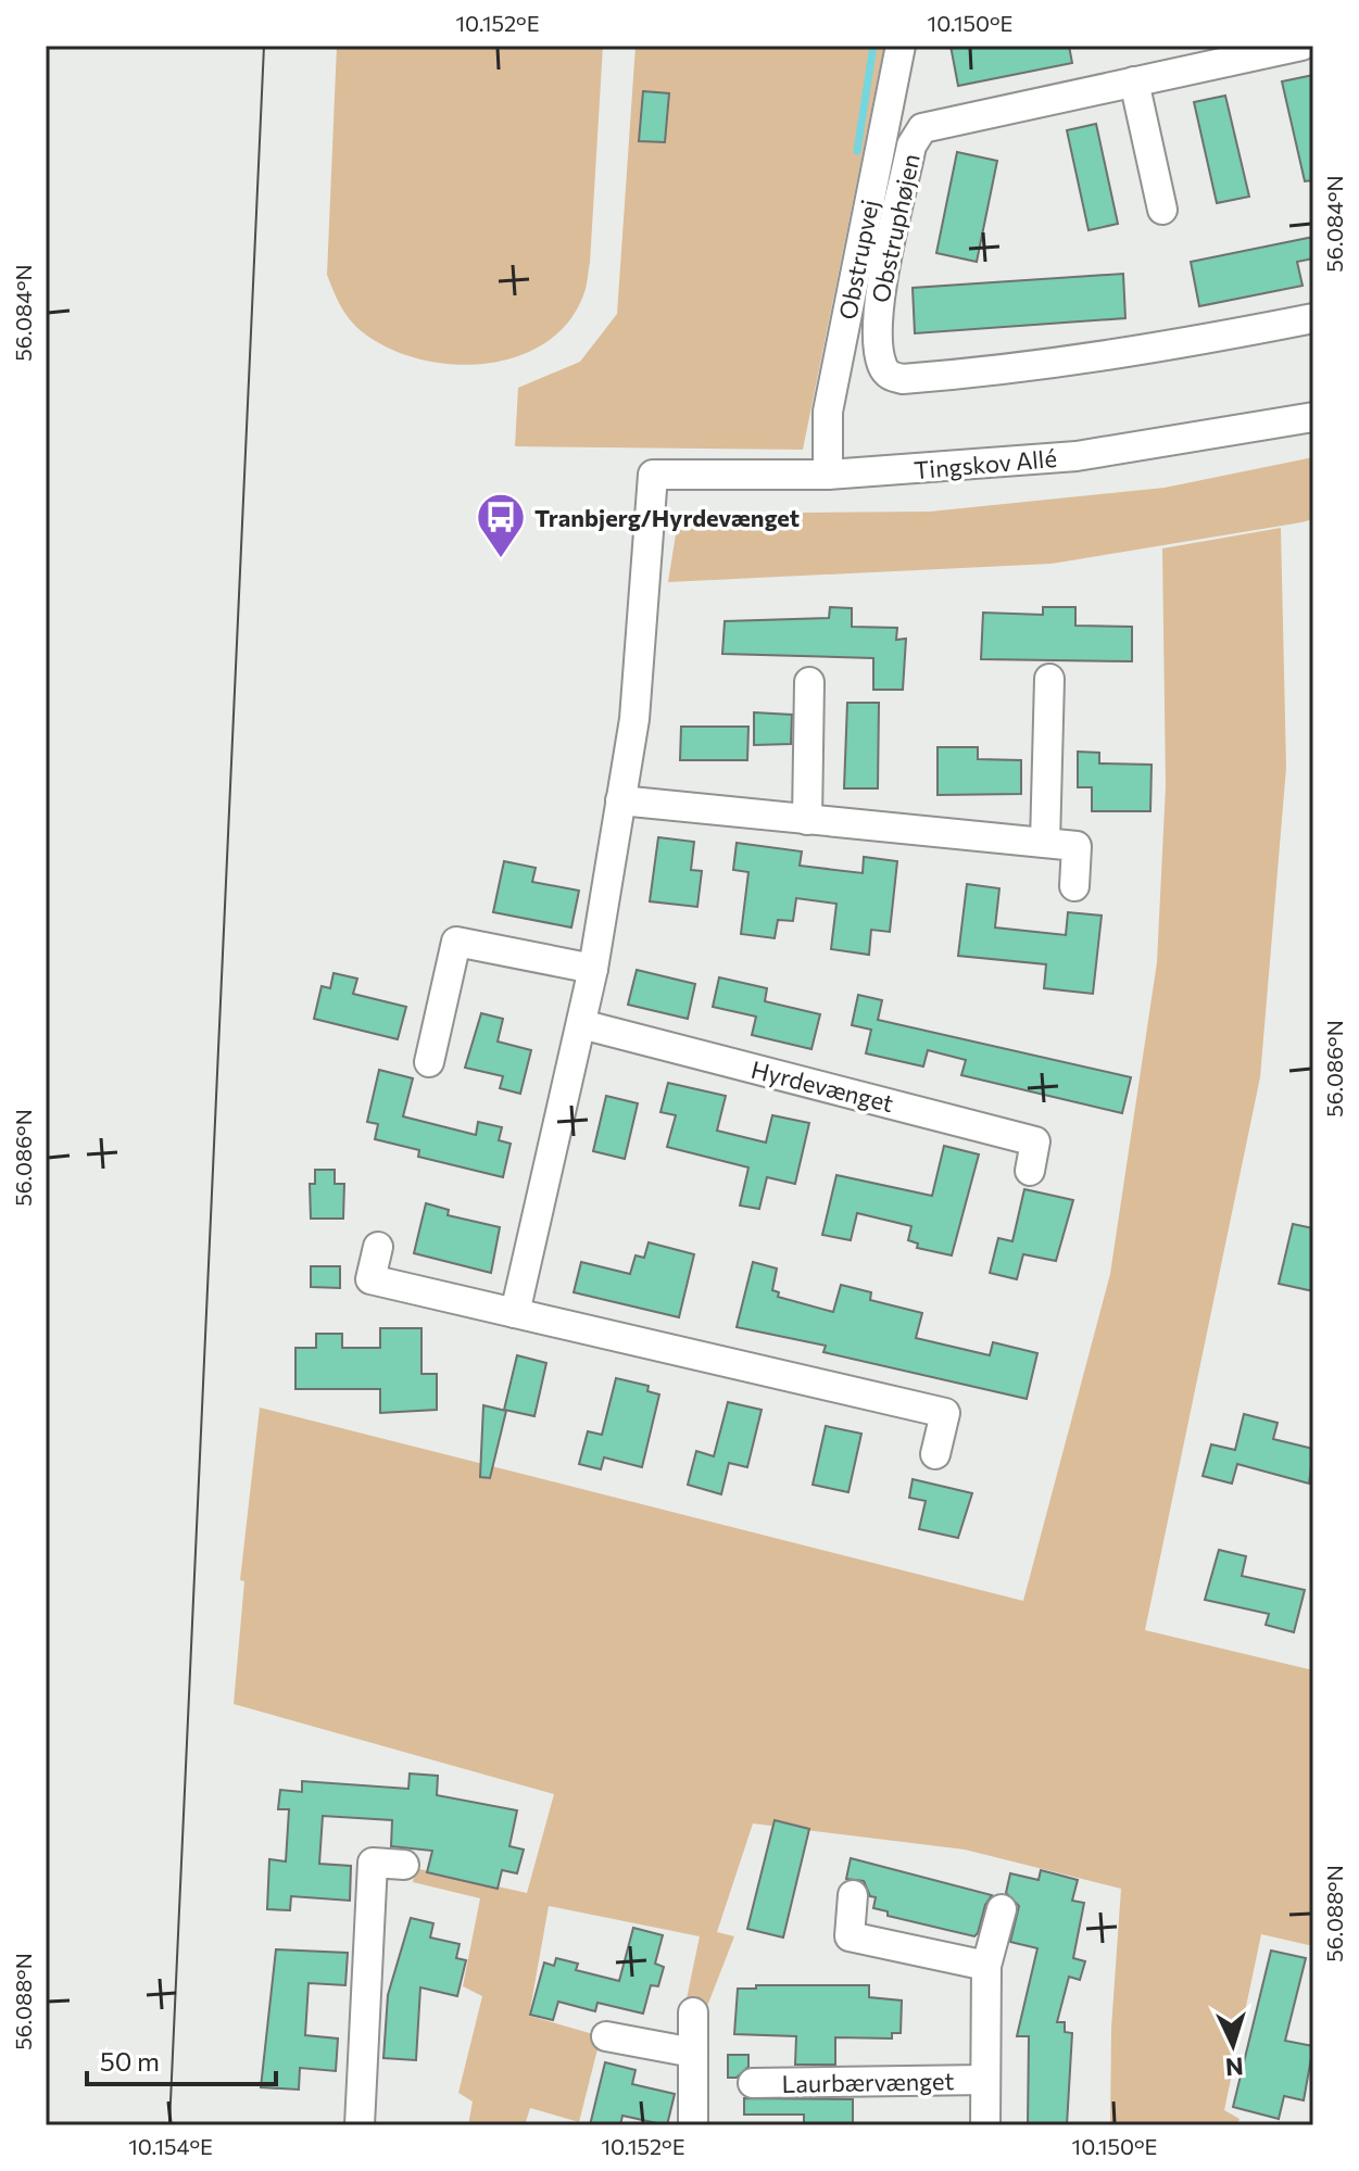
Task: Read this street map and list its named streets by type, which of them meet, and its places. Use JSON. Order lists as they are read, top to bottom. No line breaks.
{"streets":{"street":["Obstruphøjen","Obstrupvej","Tingskov Allé","Hyrdevænget","Laurbærvænget"]},"crossings":[["Obstrupvej","Tingskov Allé"]],"places":{"bus stop":["Tranbjerg/Hyrdevænget"]},"scale_bar":"50 m","north":"bottom","coordinates":["10.152°E","10.150°E","56.084°N","56.086°N","56.088°N","10.154°E"]}
